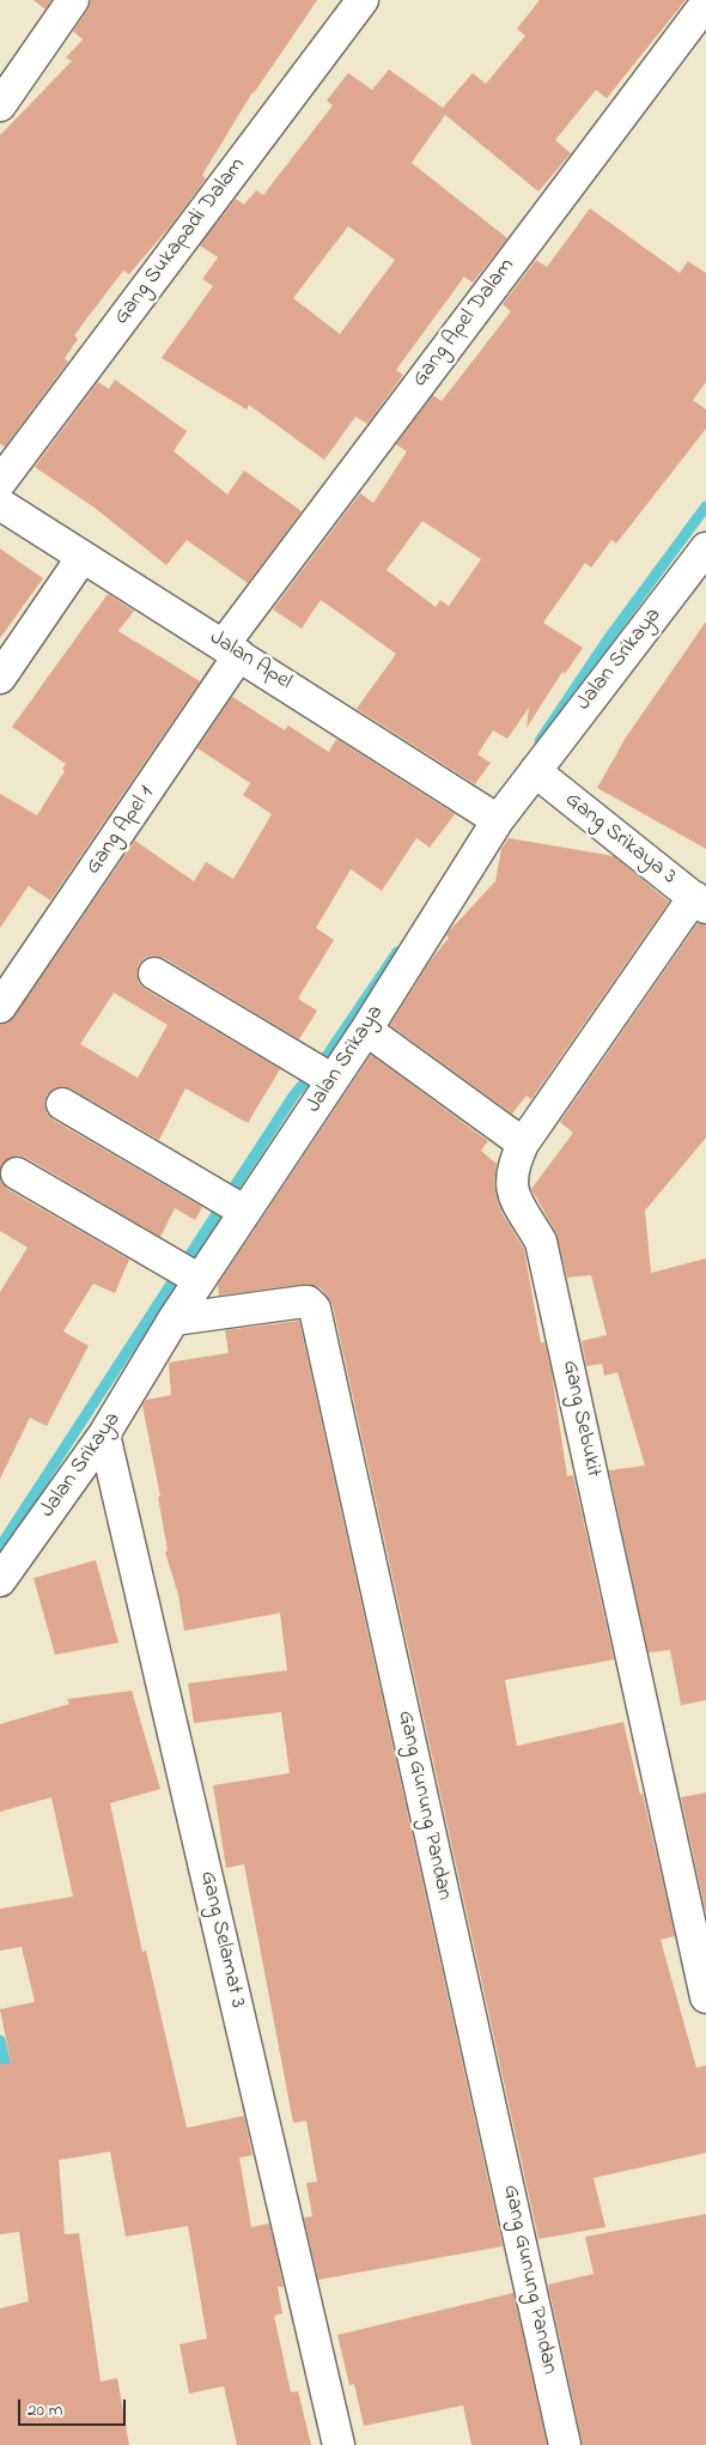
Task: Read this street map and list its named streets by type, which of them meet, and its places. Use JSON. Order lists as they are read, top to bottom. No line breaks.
{"streets":{"street":["Gang Sukapadi Dalam","Gang Apel Dalam","Jalan Srikaya","Jalan Apel","Gang Apel 1","Gang Srikaya 3","Gang Sebukit","Gang Gunung Pandan","Gang Selamat 3"]},"crossings":[["Gang Apel Dalam","Jalan Apel"],["Gang Apel Dalam","Gang Apel 1"],["Jalan Srikaya","Jalan Apel"],["Jalan Srikaya","Gang Srikaya 3"],["Jalan Srikaya","Gang Gunung Pandan"],["Jalan Srikaya","Gang Selamat 3"],["Jalan Apel","Gang Apel 1"],["Gang Srikaya 3","Gang Sebukit"]],"scale_bar":"20 m"}
